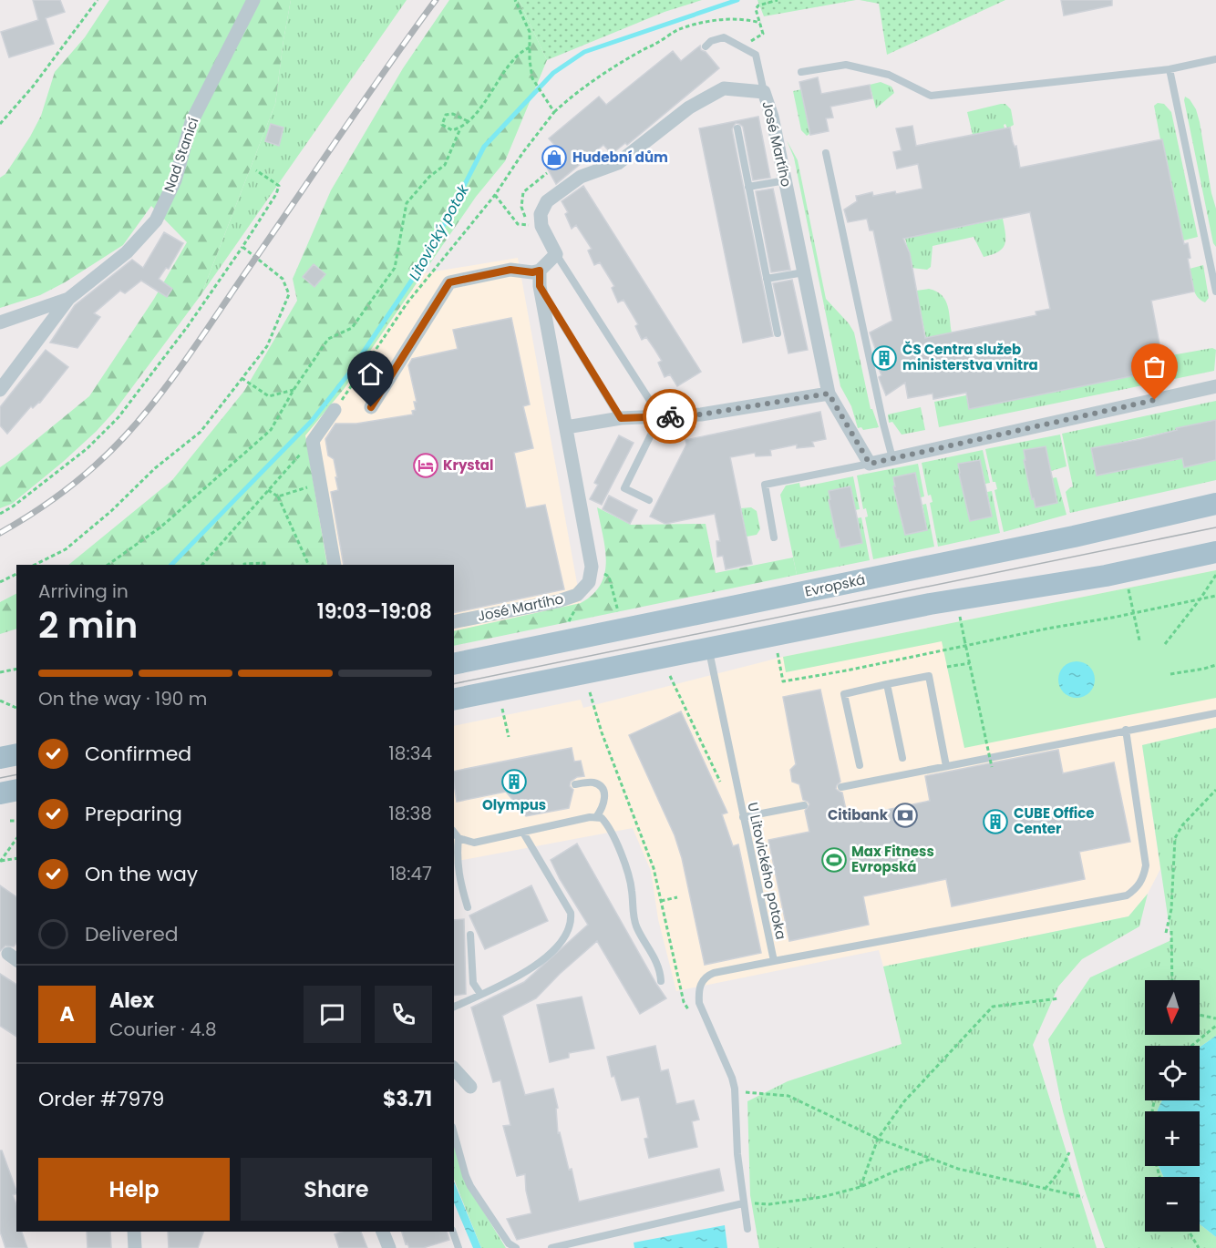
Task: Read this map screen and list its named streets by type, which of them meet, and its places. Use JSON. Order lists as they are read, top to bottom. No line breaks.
{"streets":{"main road":["Evropská"],"street":["José Martího","Nad Stanicí"],"lane":["U Litovického potoka"]},"water":["Litovický potok"],"places":{"shop":["Hudební dům"],"building":["ČS Centra služeb ministerstva vnitra","Olympus","CUBE Office Center"],"hotel":["Krystal"],"bank":["Citibank"],"sports":["Max Fitness Evropská"]},"north":"bottom","page":{"heading":["2 min","Arriving in","19:03–19:08"],"panel":["Alex","Courier · 4.8","Order #7979","$3.71"],"bar":"On the way · 190 m","list":[["Confirmed","18:34"],["Preparing","18:38"],["On the way","18:47"],"Delivered"],"map_buttons":["+","−"],"round":"A","buttons":["Help","Share"]}}
